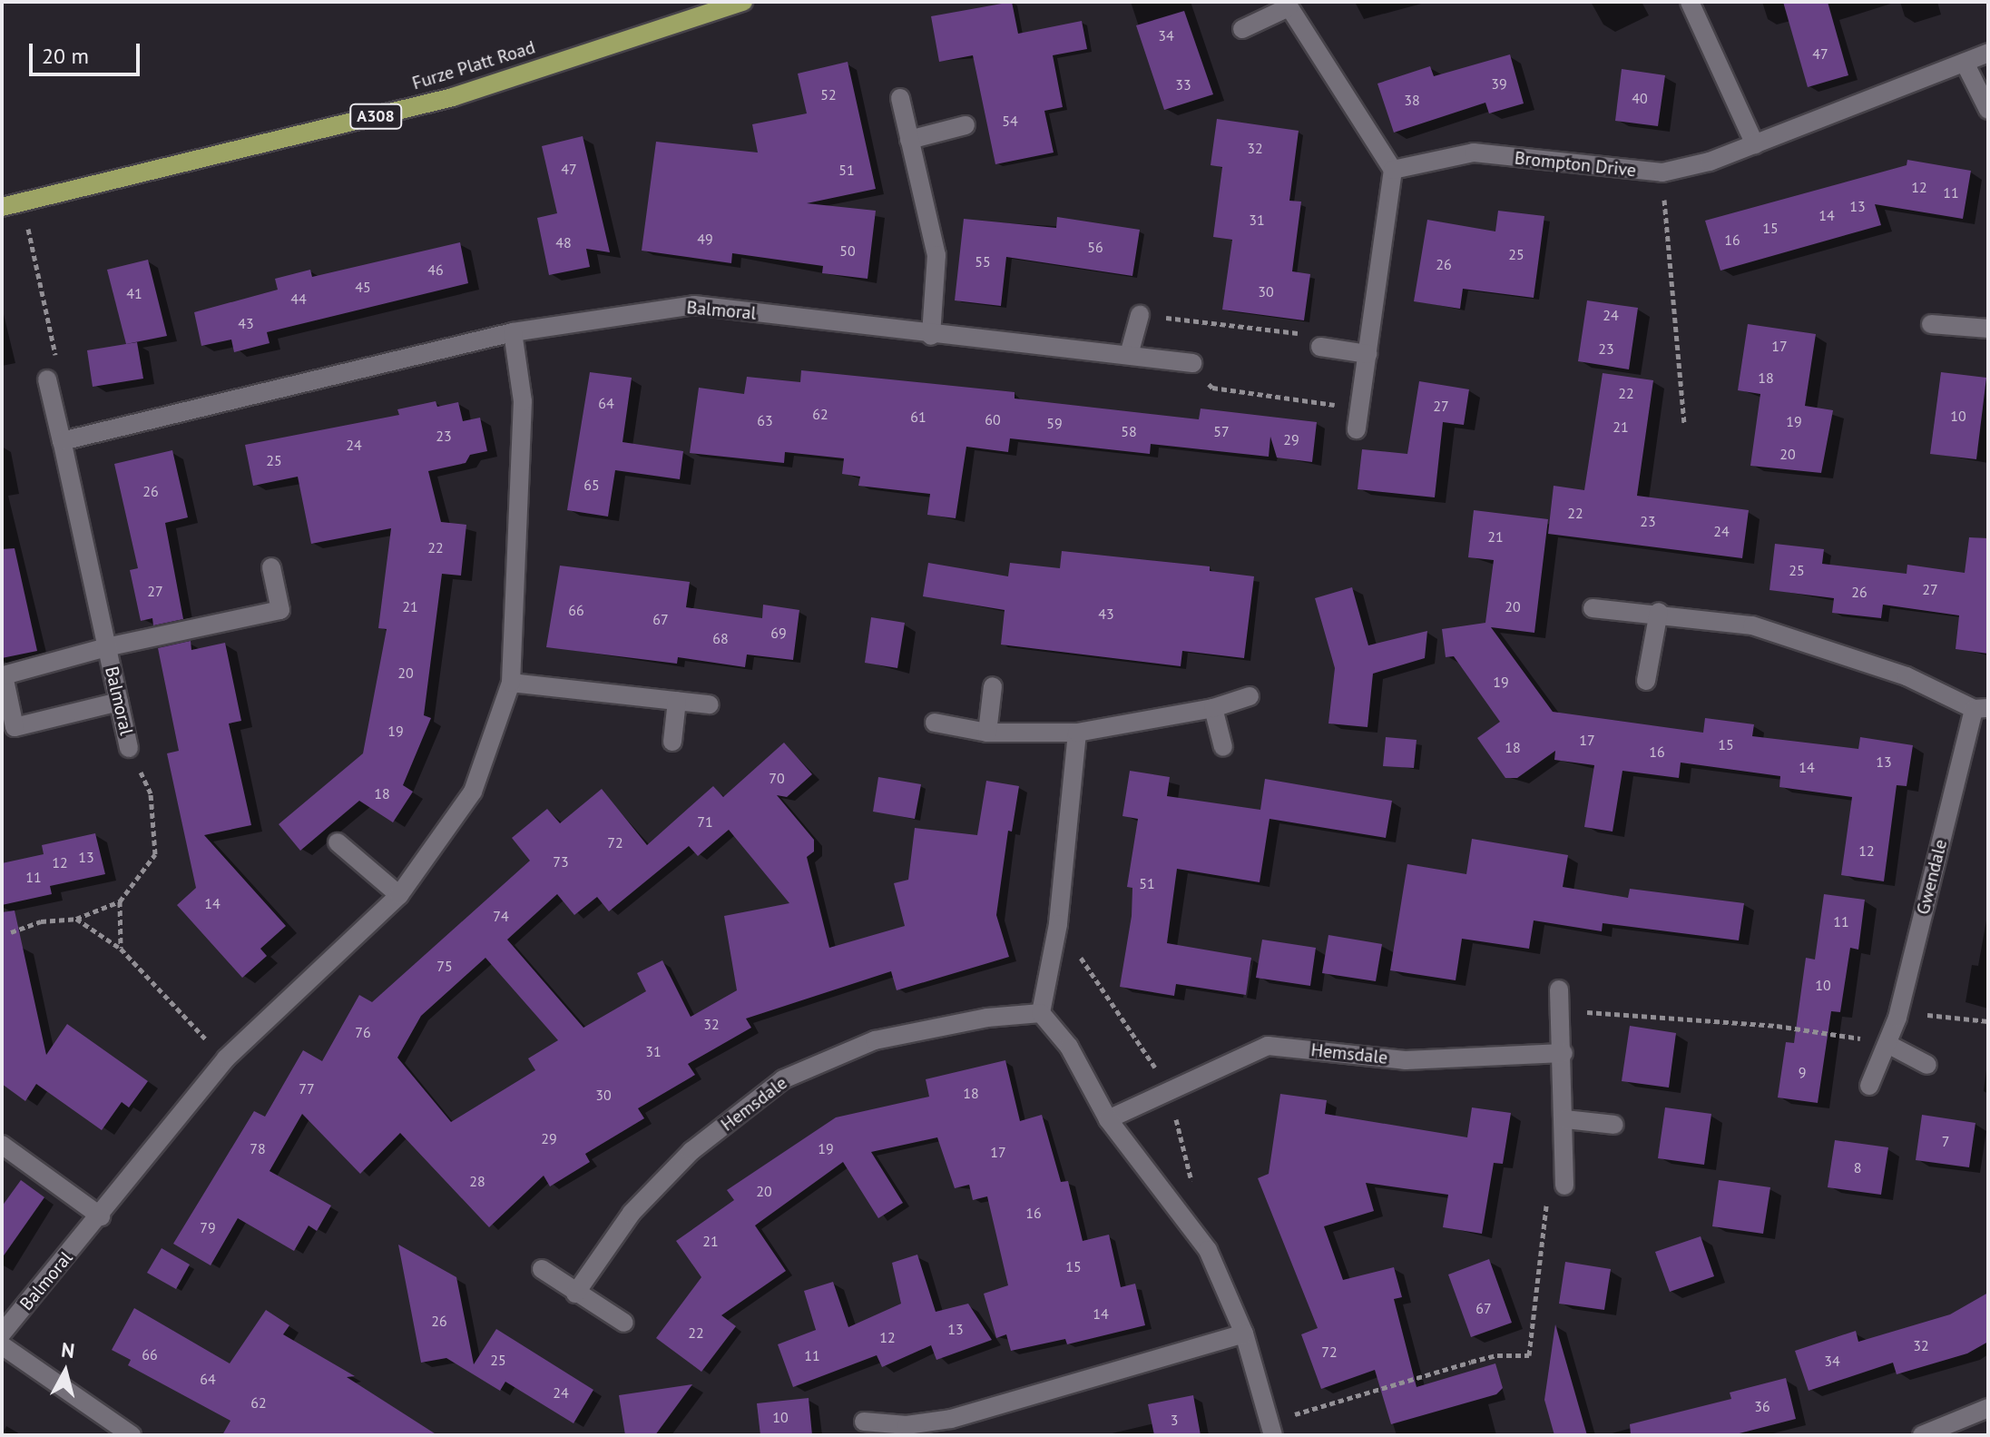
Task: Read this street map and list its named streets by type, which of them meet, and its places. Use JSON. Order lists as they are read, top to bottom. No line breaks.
{"streets":{"main road":["Furze Platt Road","A308"],"street":["Brompton Drive","Balmoral","Gwendale","Hemsdale"]},"house_numbers":["34","47","39","33","52","40","38","54","32","47","51","12","11","13","14","31","15","49","16","48","56","50","25","55","26","46","45","30","41","44","24","43","17","23","18","22","64","27","62","10","61","60","63","19","59","21","58","57","23","29","24","20","25","65","26","22","23","24","21","22","25","27","27","26","21","20","66","43","67","69","68","20","19","19","17","15","18","16","13","14","70","18","71","72","12","13","73","12","11","51","14","74","11","75","10","32","76","31","9","77","18","30","29","7","78","19","17","8","28","20","16","79","21","15","67","14","26","13","22","12","32","72","66","11","25","34","64","24","62","36","10","3"],"scale_bar":"20 m","north":"top"}
